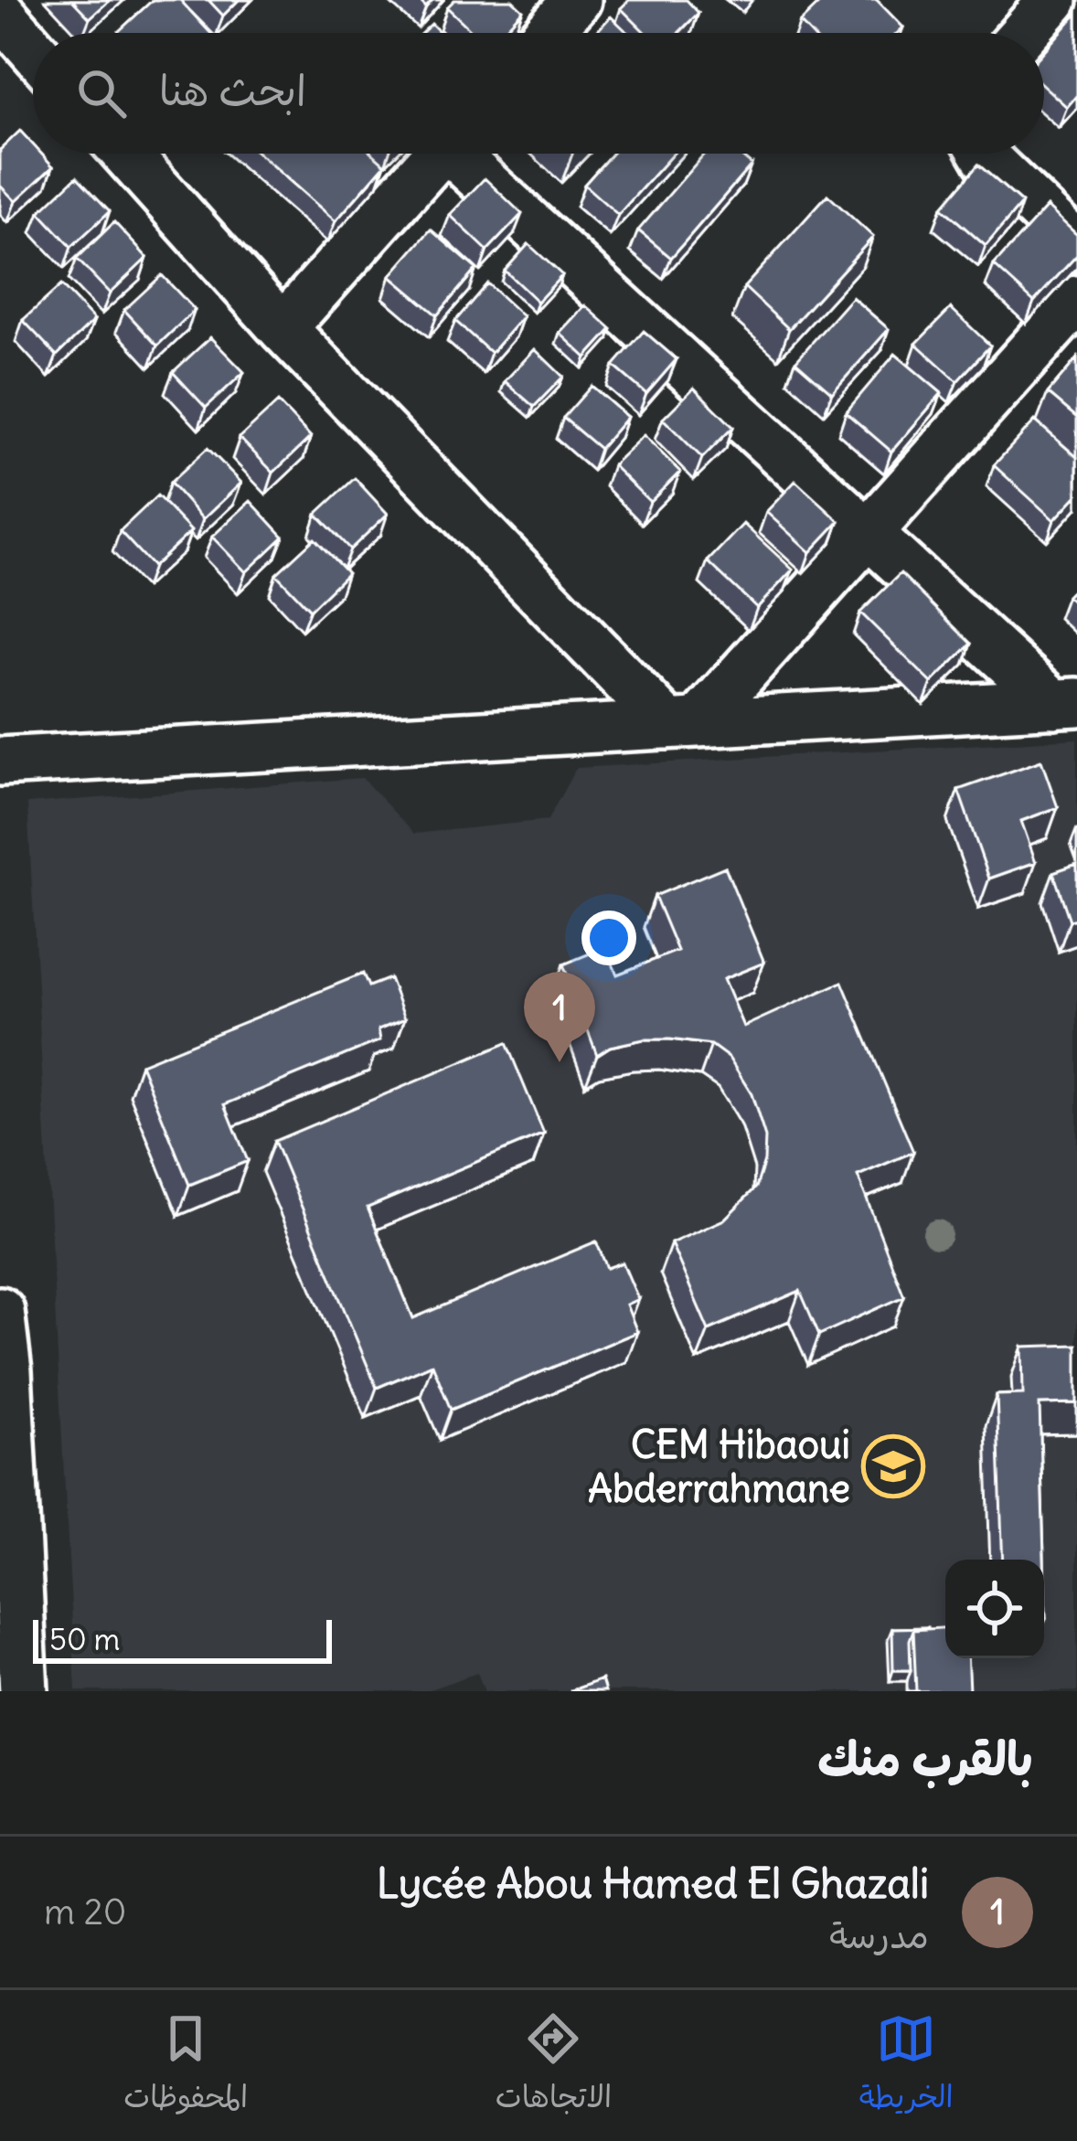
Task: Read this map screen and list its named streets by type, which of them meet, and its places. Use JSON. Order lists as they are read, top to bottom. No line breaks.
{"places":{"school or university":["CEM Hibaoui Abderrahmane"]},"scale_bar":"50 m","page":{"search":"ابحث هنا","pins":"1","scale":"50 m","heading":"بالقرب منك","list":[{"mark":"1","name":"Lycée Abou Hamed El Ghazali","note":"مدرسة","value":"20 m"}],"nav":["الخريطة","الاتجاهات","المحفوظات"]}}
